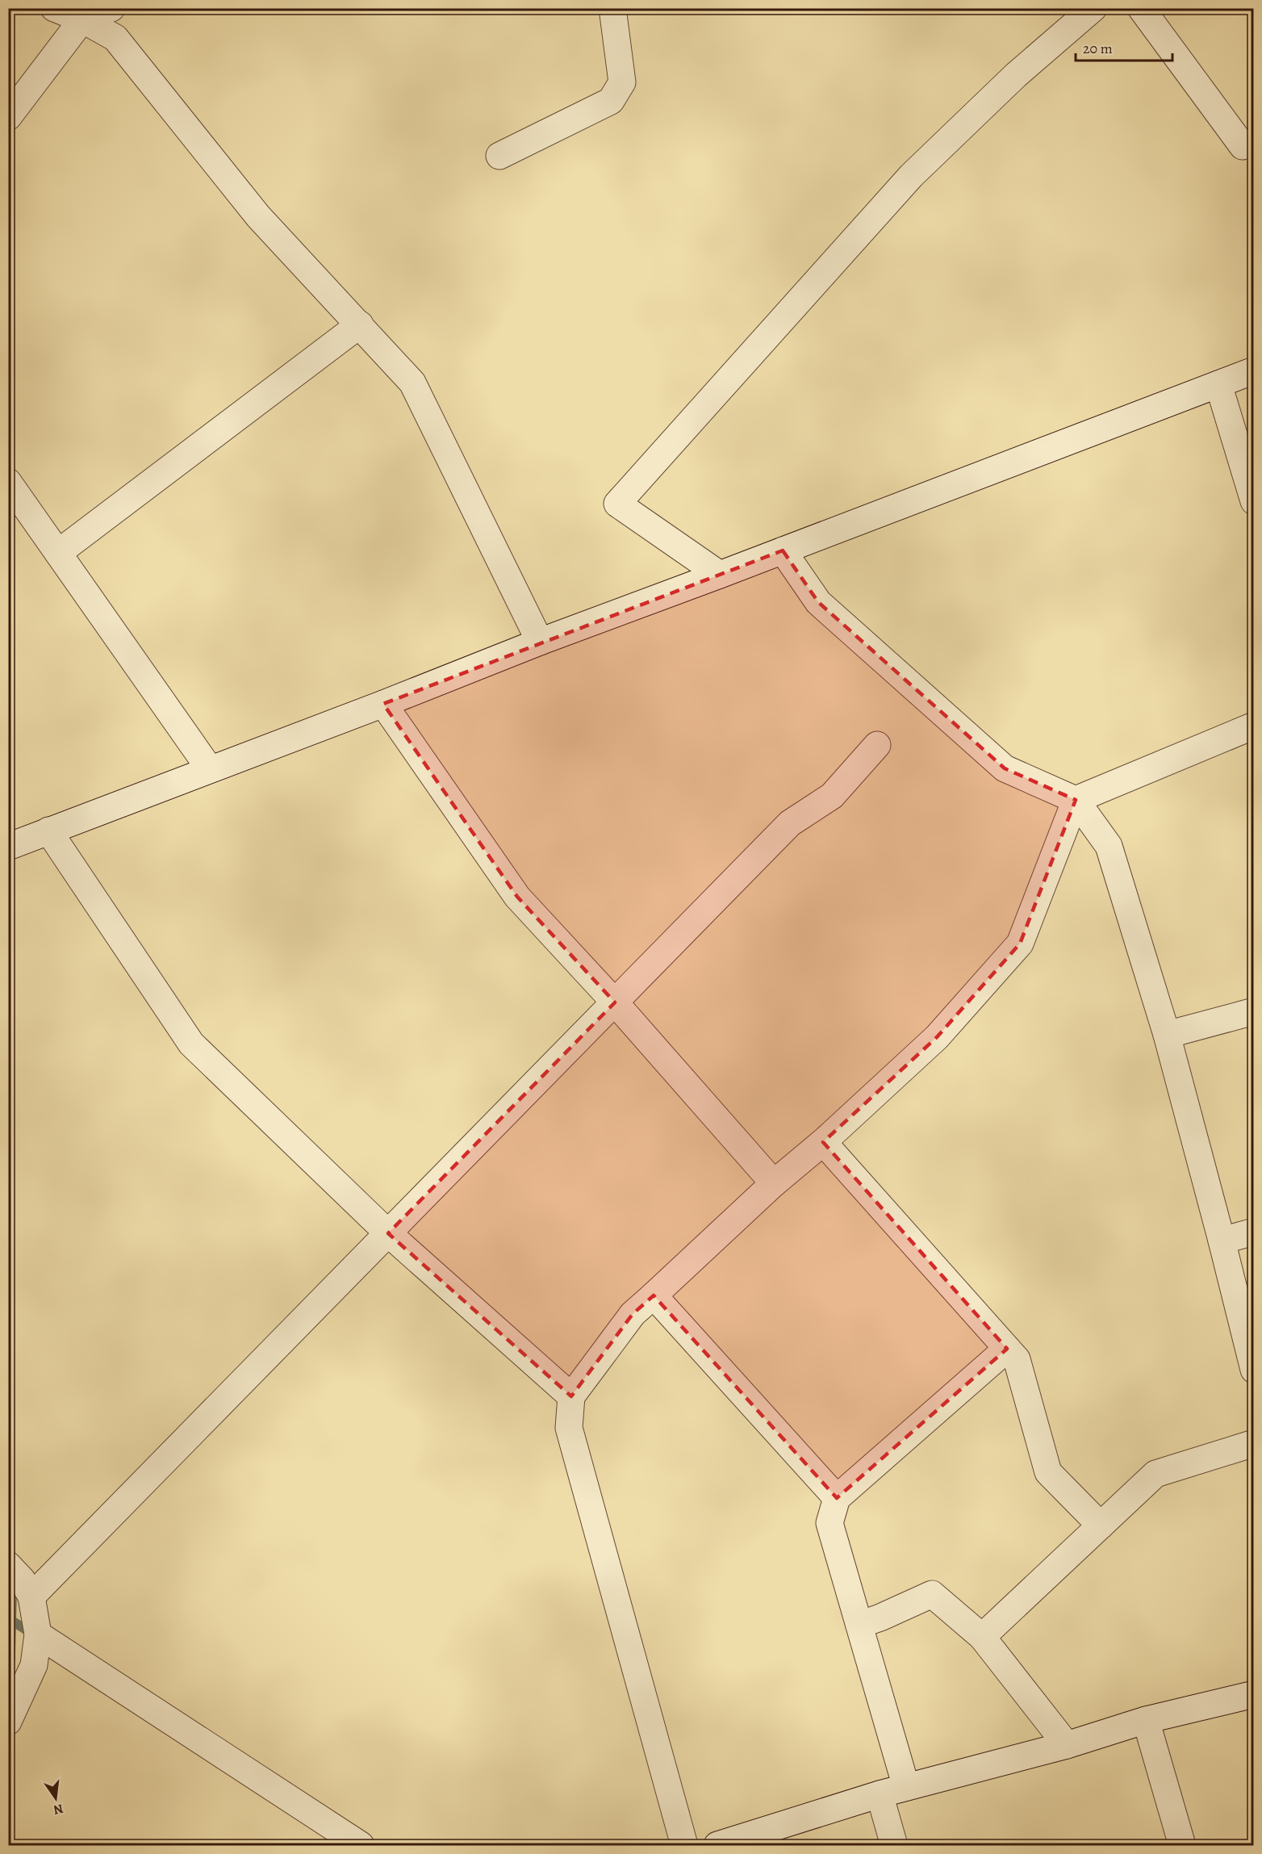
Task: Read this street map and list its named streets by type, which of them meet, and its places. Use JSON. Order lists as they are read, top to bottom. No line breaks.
{"scale_bar":"20 m","north":"bottom"}
